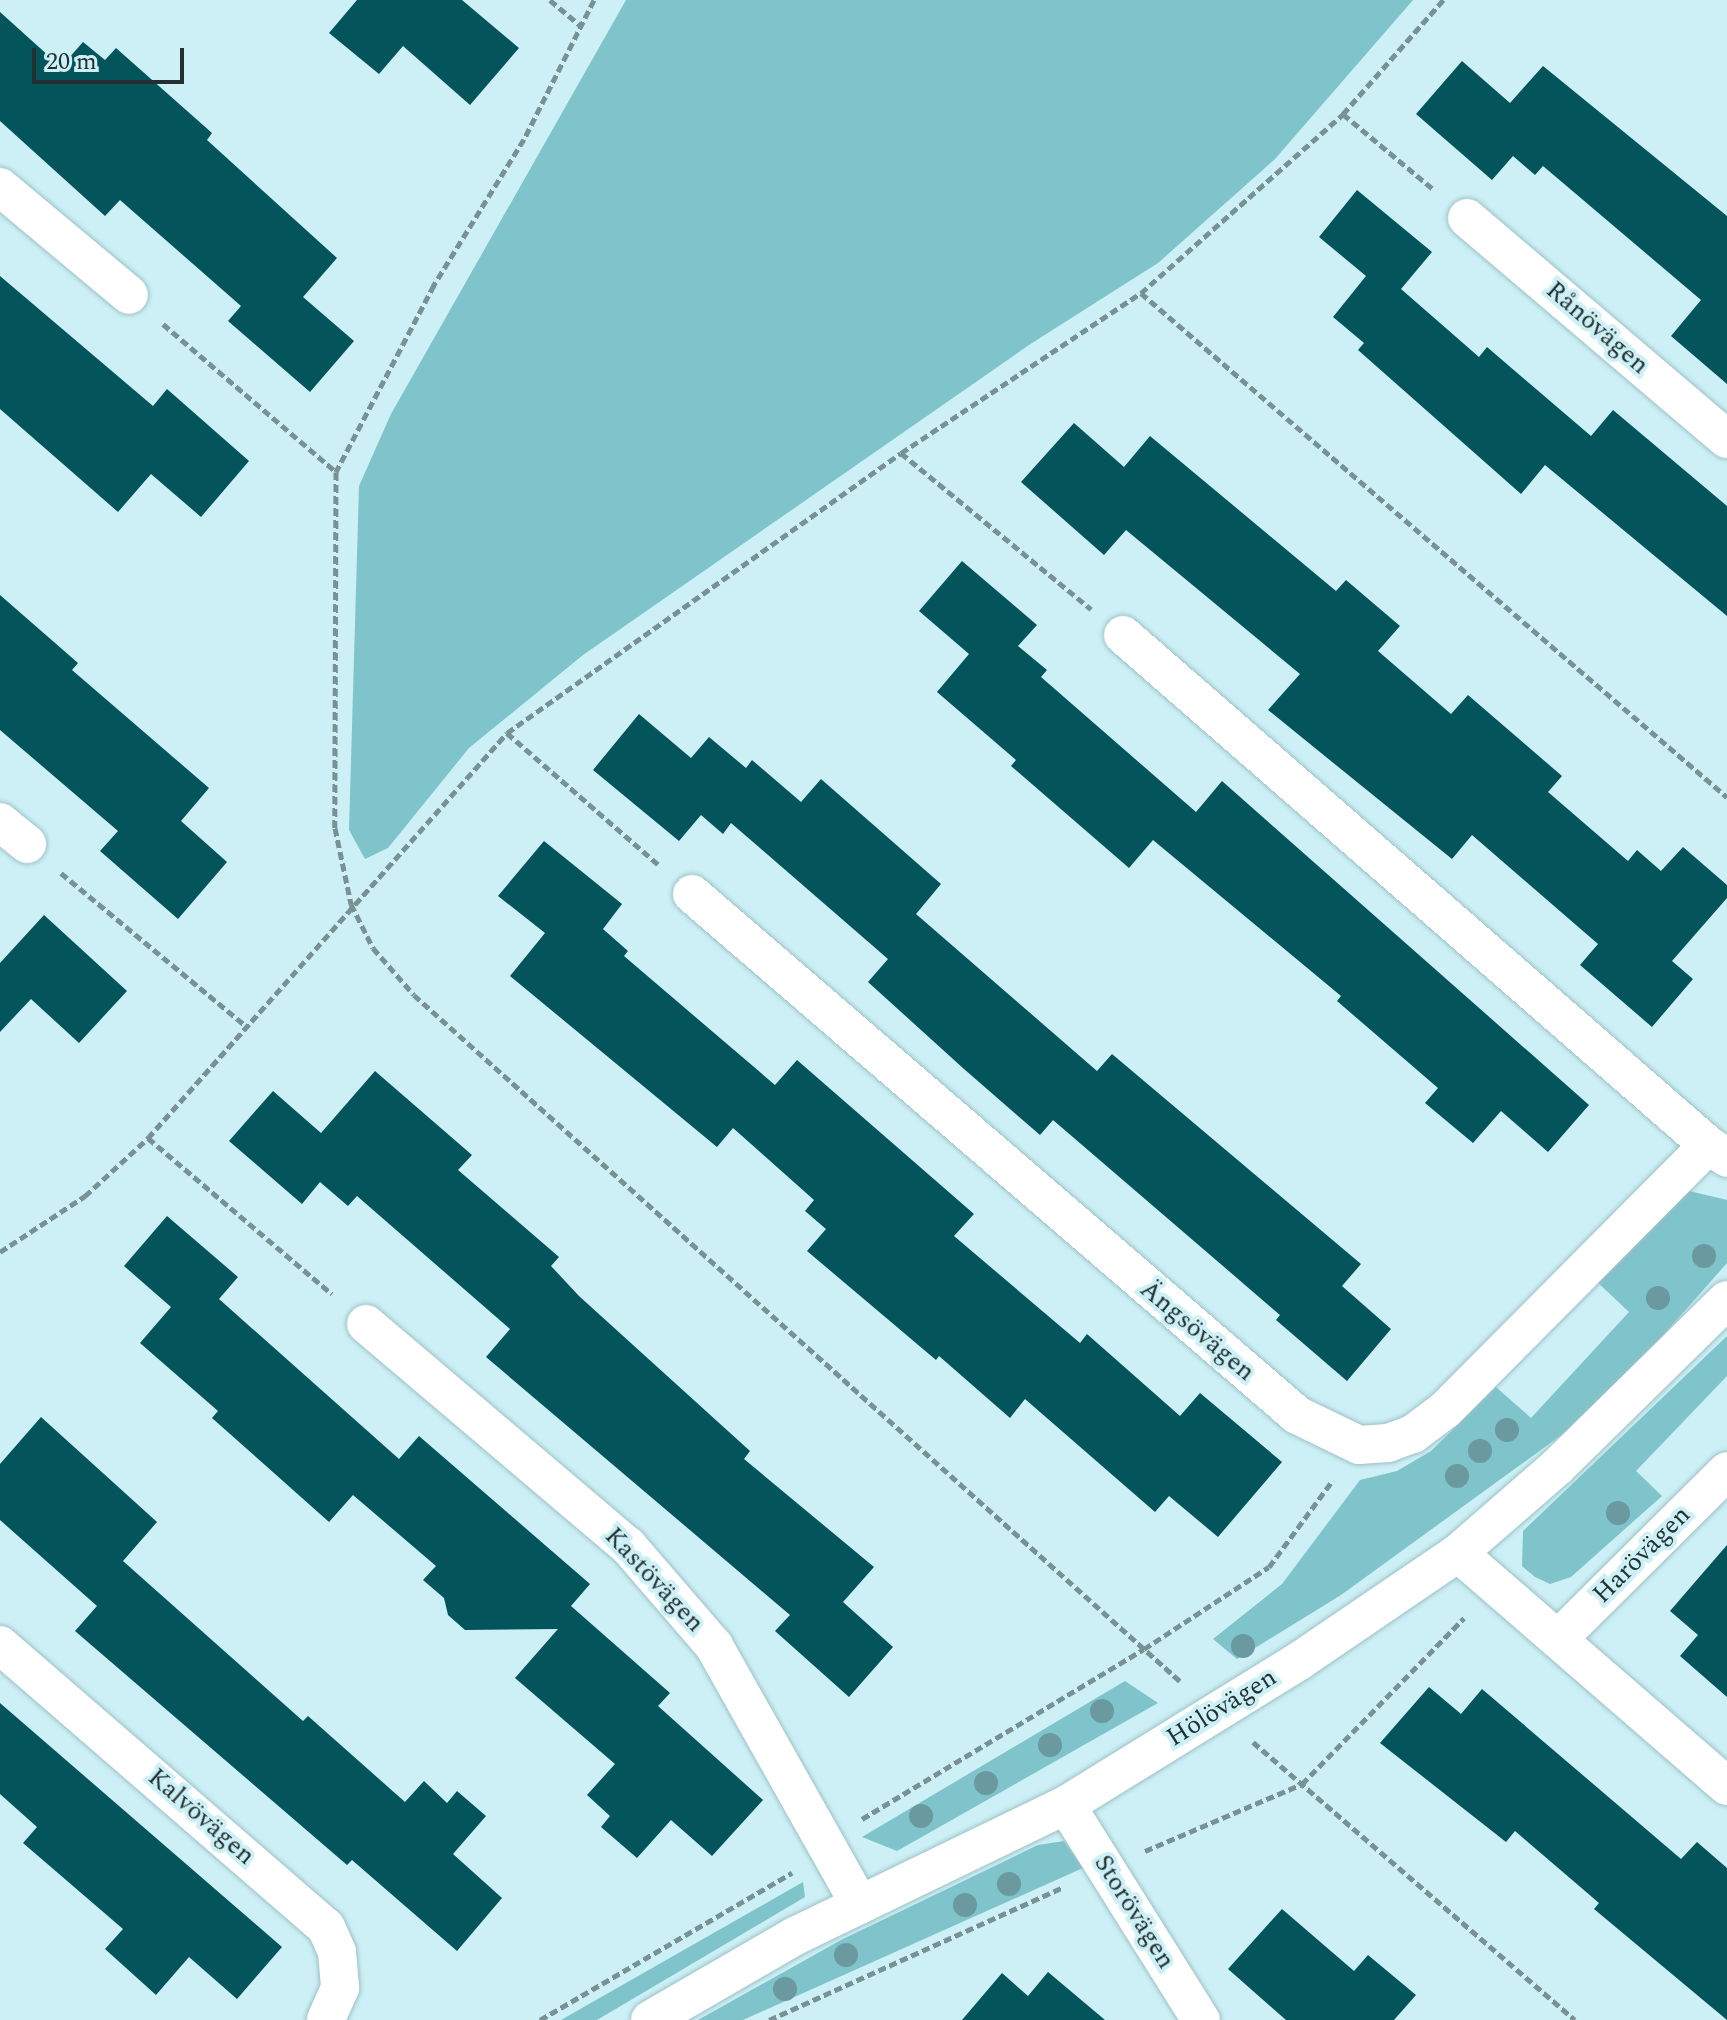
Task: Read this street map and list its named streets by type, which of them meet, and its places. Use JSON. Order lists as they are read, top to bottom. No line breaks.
{"streets":{"street":["Rånövägen","Ängsövägen","Harövägen","Kastövägen","Hölövägen","Kalvövägen","Storövägen"]},"crossings":[["Kastövägen","Hölövägen"],["Hölövägen","Storövägen"]],"scale_bar":"20 m"}
